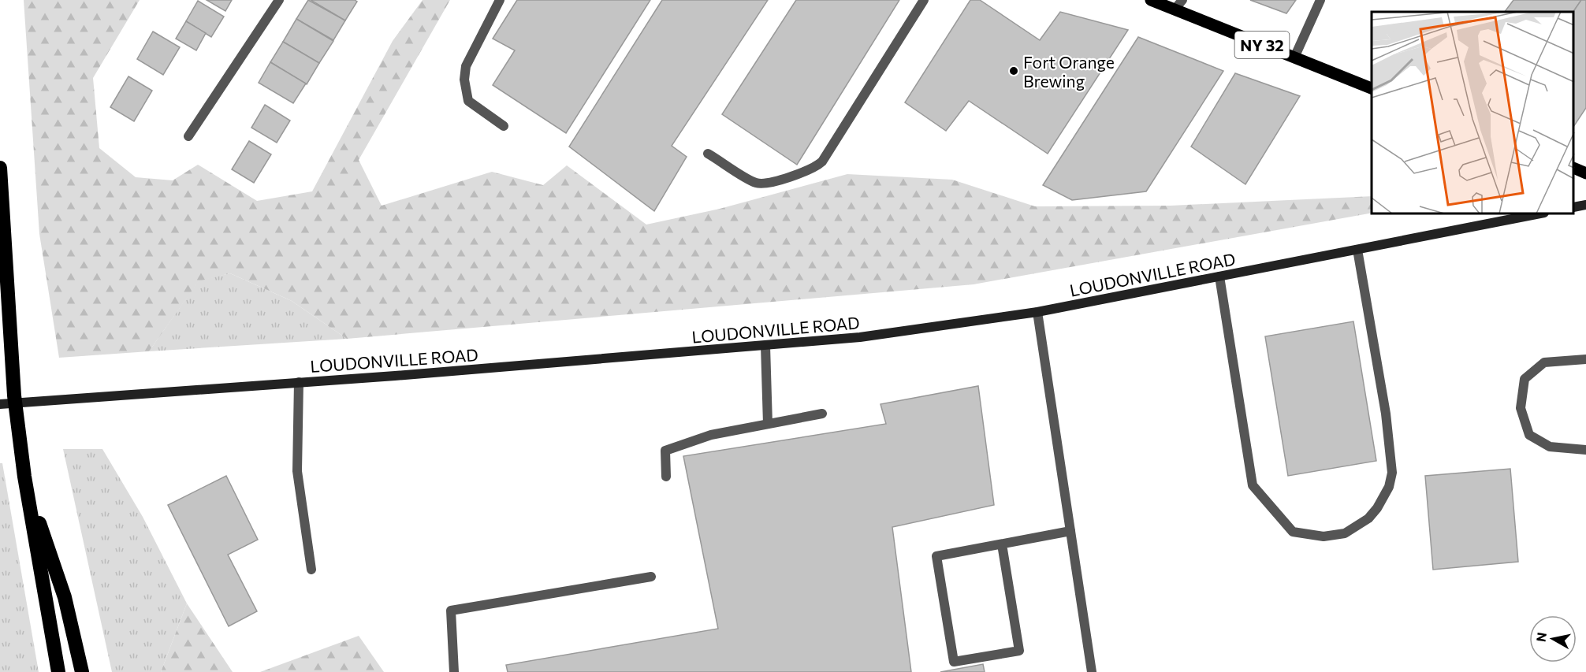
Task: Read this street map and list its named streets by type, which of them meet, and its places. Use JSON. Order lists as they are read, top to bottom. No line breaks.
{"streets":{"main road":["NY 32","LOUDONVILLE ROAD"]},"places":["Fort Orange Brewing"],"north":"left"}
